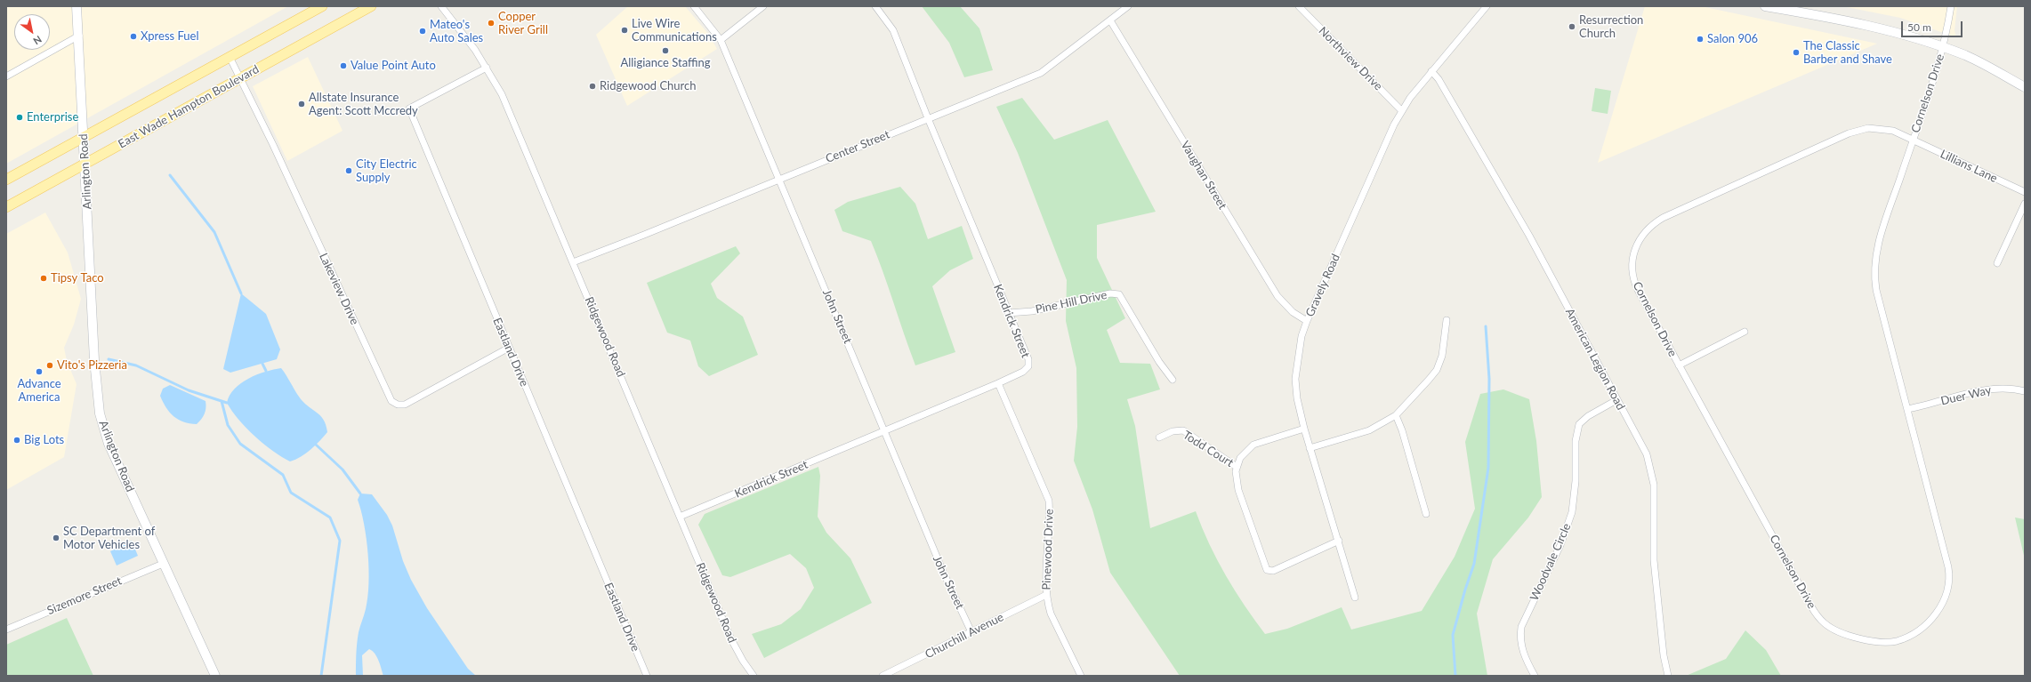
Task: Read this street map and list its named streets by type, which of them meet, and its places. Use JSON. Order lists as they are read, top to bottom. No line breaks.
{"streets":{"main road":["East Wade Hampton Boulevard","Arlington Road"],"street":["Northview Drive","Cornelson Drive","Center Street","Lillians Lane","Vaughan Street","Gravely Road","Lakeview Drive","Pine Hill Drive","John Street","Kendrick Street","Ridgewood Road","Eastland Drive","American Legion Road","Duer Way","Todd Court","Pinewood Drive","Woodvale Circle","Sizemore Street","Churchill Avenue"]},"crossings":[["Northview Drive","Gravely Road"],["Cornelson Drive","Lillians Lane"],["Cornelson Drive","Duer Way"],["East Wade Hampton Boulevard","Arlington Road"],["East Wade Hampton Boulevard","Lakeview Drive"],["Center Street","Vaughan Street"],["Center Street","John Street"],["Center Street","Kendrick Street"],["Center Street","Ridgewood Road"],["Arlington Road","Sizemore Street"],["Vaughan Street","Gravely Road"],["Gravely Road","American Legion Road"],["Lakeview Drive","Eastland Drive"],["Pine Hill Drive","Kendrick Street"],["John Street","Kendrick Street"],["John Street","Churchill Avenue"],["Kendrick Street","Ridgewood Road"],["Kendrick Street","Pinewood Drive"],["Ridgewood Road","Eastland Drive"],["American Legion Road","Woodvale Circle"],["Pinewood Drive","Churchill Avenue"]],"places":["Copper River Grill","Resurrection Church","Live Wire Communications","Mateo's Auto Sales","Xpress Fuel","Salon 906","Alligiance Staffing","The Classic Barber and Shave","Value Point Auto","Ridgewood Church","Allstate Insurance Agent: Scott Mccredy","Enterprise","City Electric Supply","Tipsy Taco","Vito's Pizzeria","Advance America","Big Lots","SC Department of Motor Vehicles"],"scale_bar":"50 m","north":"bottom right"}
